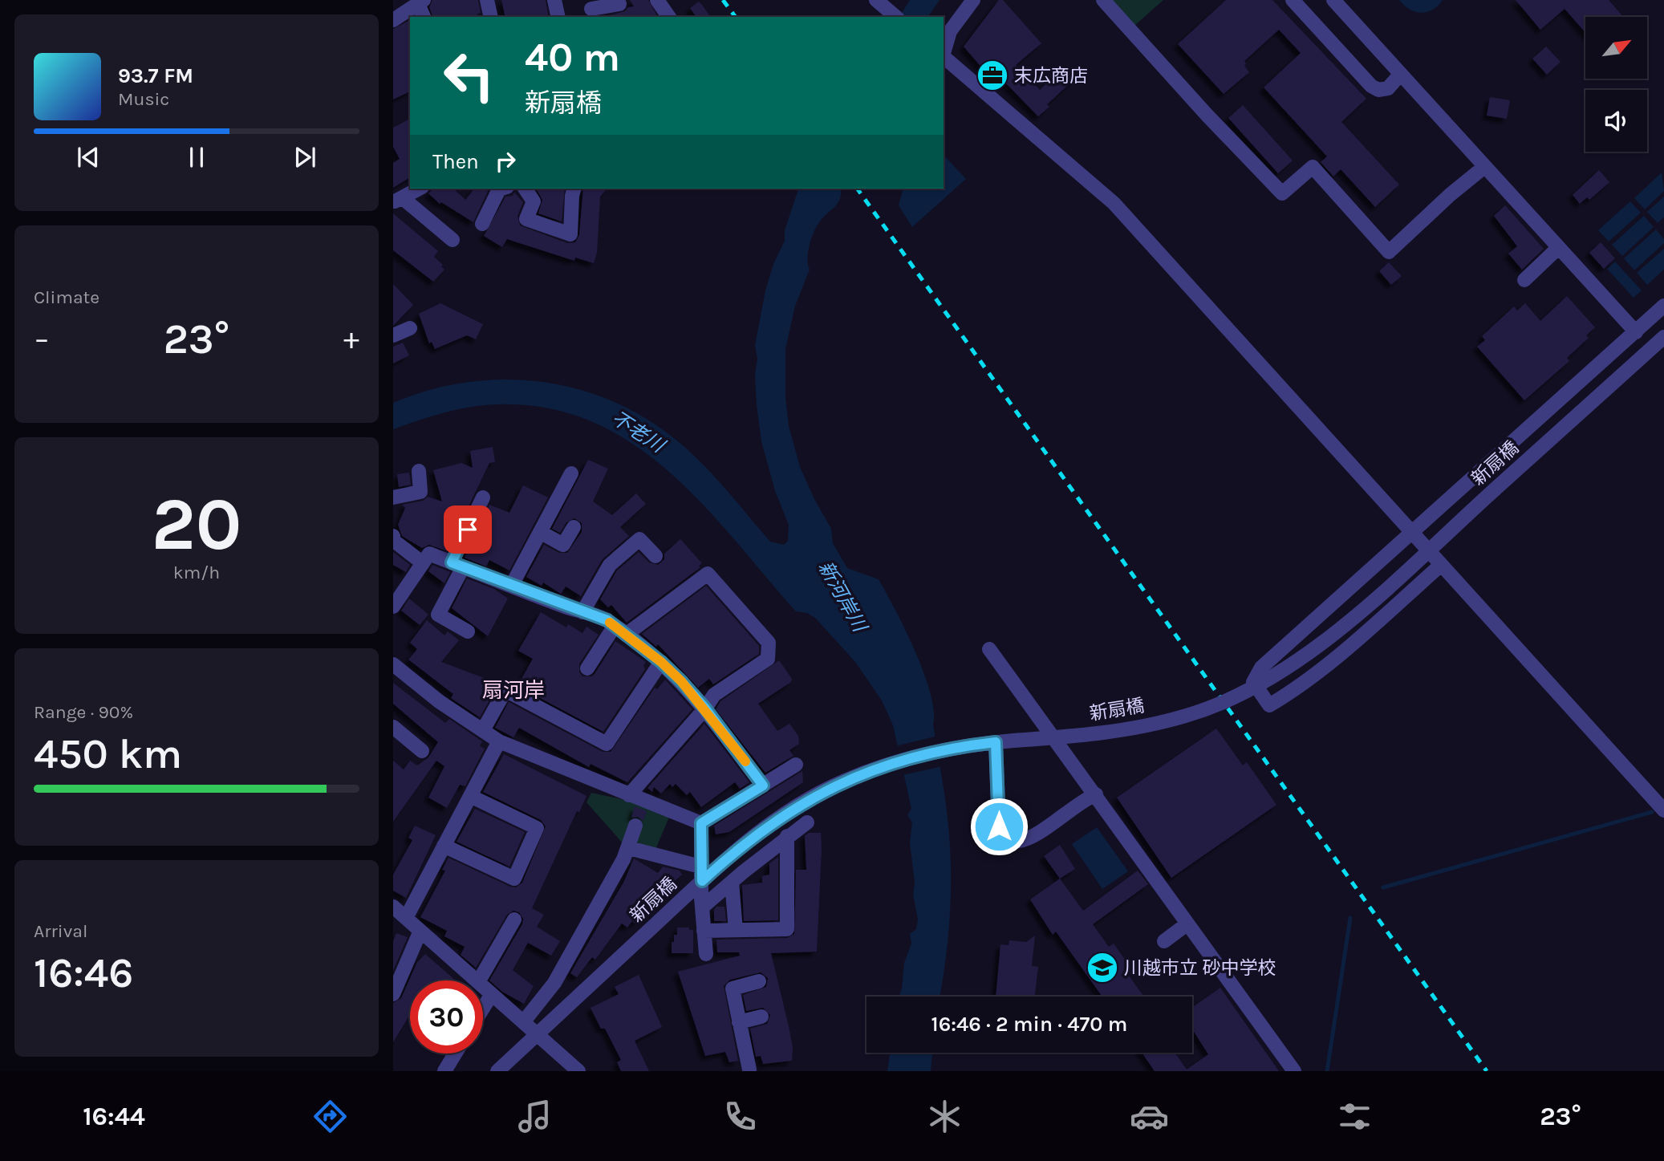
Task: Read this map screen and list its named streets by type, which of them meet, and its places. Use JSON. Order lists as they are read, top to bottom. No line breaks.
{"streets":{"street":["新扇橋"]},"districts":["扇河岸"],"water":["不老川","新河岸川"],"places":{"office":["末広商店"],"school or university":["川越市立 砂中学校"]},"north":"top right","page":{"turn":["40 m","新扇橋"],"song":["93.7 FM","Music"],"then":"Then","tile":["Climate",["20","km/h"],["Range · 90%","450 km"],["Arrival","16:46"]],"heat":["−","23°","+"],"limit":"30","trip":"16:46 · 2 min · 470 m","tabs":["16:44","23°"]}}
